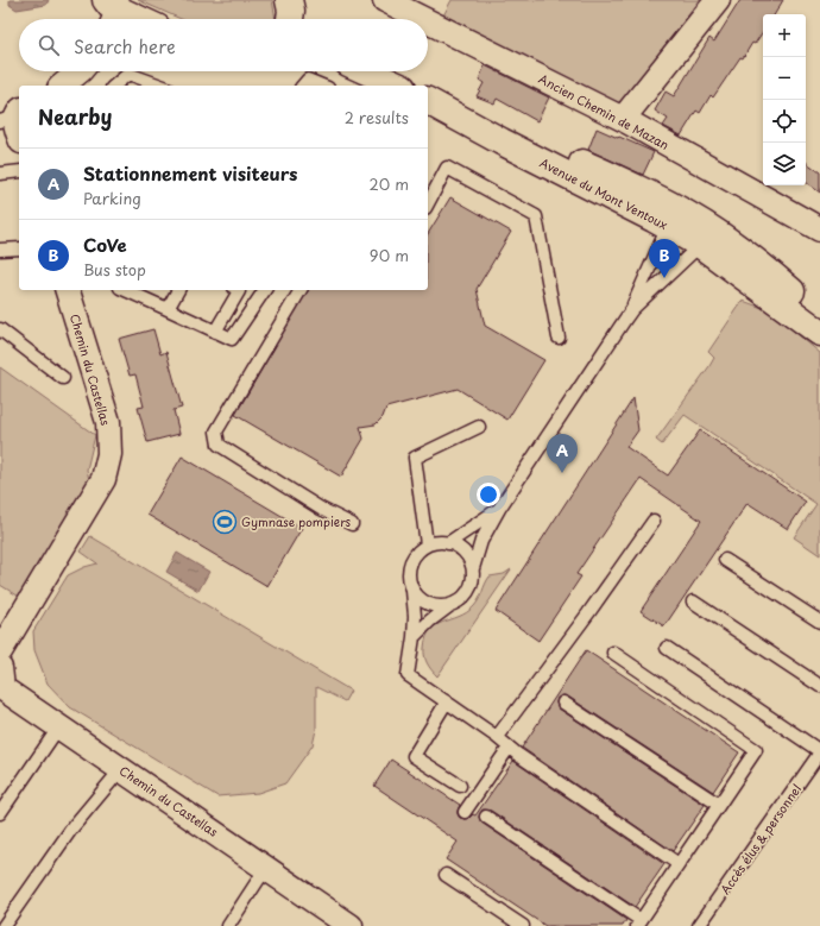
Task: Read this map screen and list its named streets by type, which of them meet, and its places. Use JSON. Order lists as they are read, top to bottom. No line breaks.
{"streets":{"main road":["Avenue du Mont Ventoux"],"street":["Ancien Chemin de Mazan","Chemin du Castellas"],"lane":["Accès élus & personnel"]},"places":{"sports":["Gymnase pompiers"]},"page":{"map_buttons":["+","−"],"search":"Search here","heading":["Nearby","2 results"],"list":[{"mark":"A","name":"Stationnement visiteurs","note":"Parking","value":"20 m"},{"mark":"B","name":"CoVe","note":"Bus stop","value":"90 m"}],"pins":["B","A"]}}
